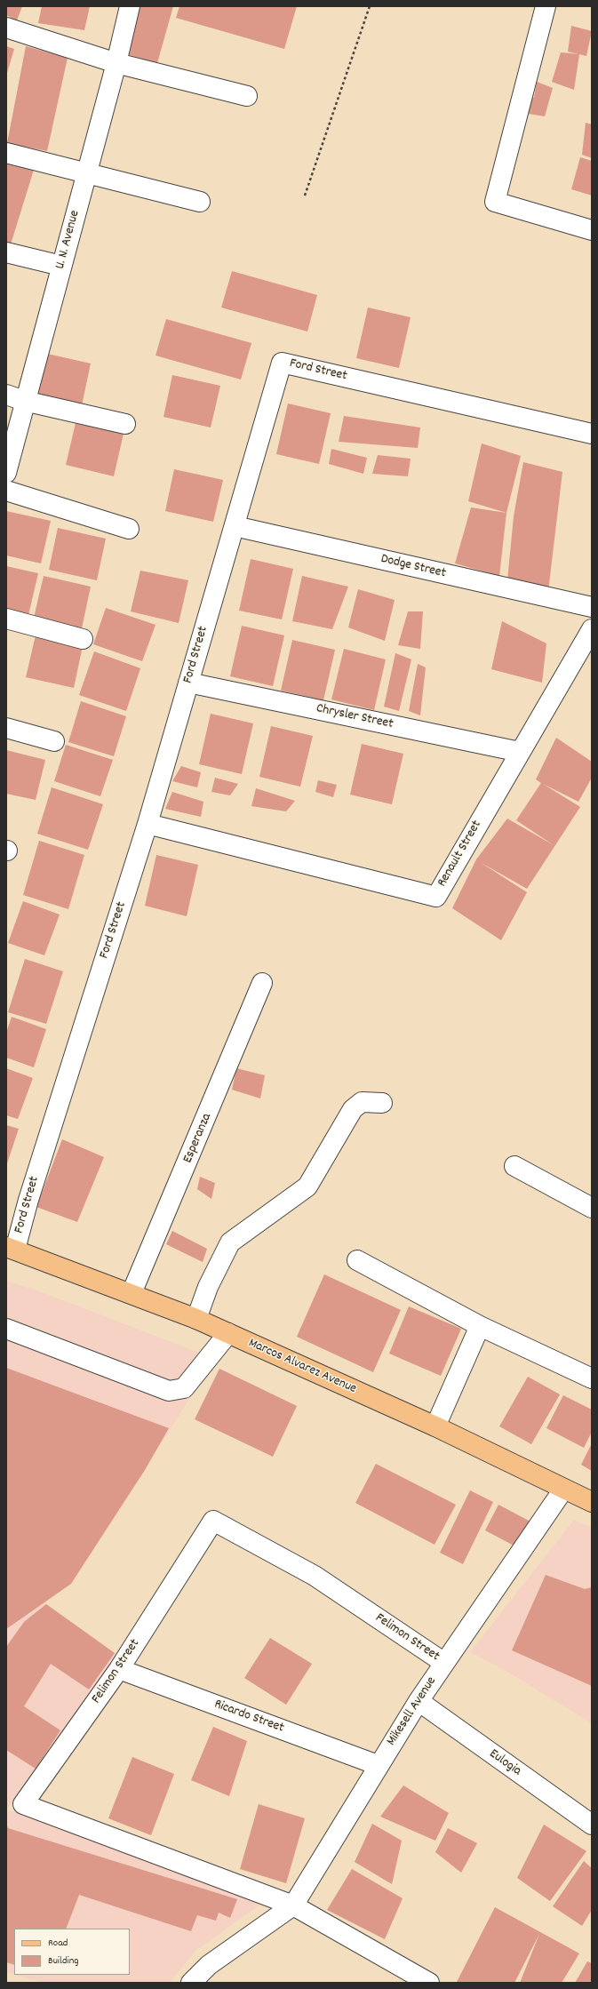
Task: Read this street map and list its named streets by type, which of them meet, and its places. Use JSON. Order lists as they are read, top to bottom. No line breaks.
{"streets":{"main road":["Marcos Alvarez Avenue"],"street":["U. N. Avenue","Ford Street","Dodge Street","Chrysler Street","Renault Street","Esperanza","Felimon Street","Mikesell Avenue","Ricardo Street","Eulogia"]},"crossings":[["Ford Street","Dodge Street"],["Ford Street","Chrysler Street"],["Ford Street","Renault Street"],["Ford Street","Marcos Alvarez Avenue"],["Chrysler Street","Renault Street"],["Esperanza","Marcos Alvarez Avenue"],["Marcos Alvarez Avenue","Mikesell Avenue"],["Felimon Street","Mikesell Avenue"],["Felimon Street","Ricardo Street"],["Mikesell Avenue","Ricardo Street"],["Mikesell Avenue","Eulogia"]],"legend":["Road","Building"]}
